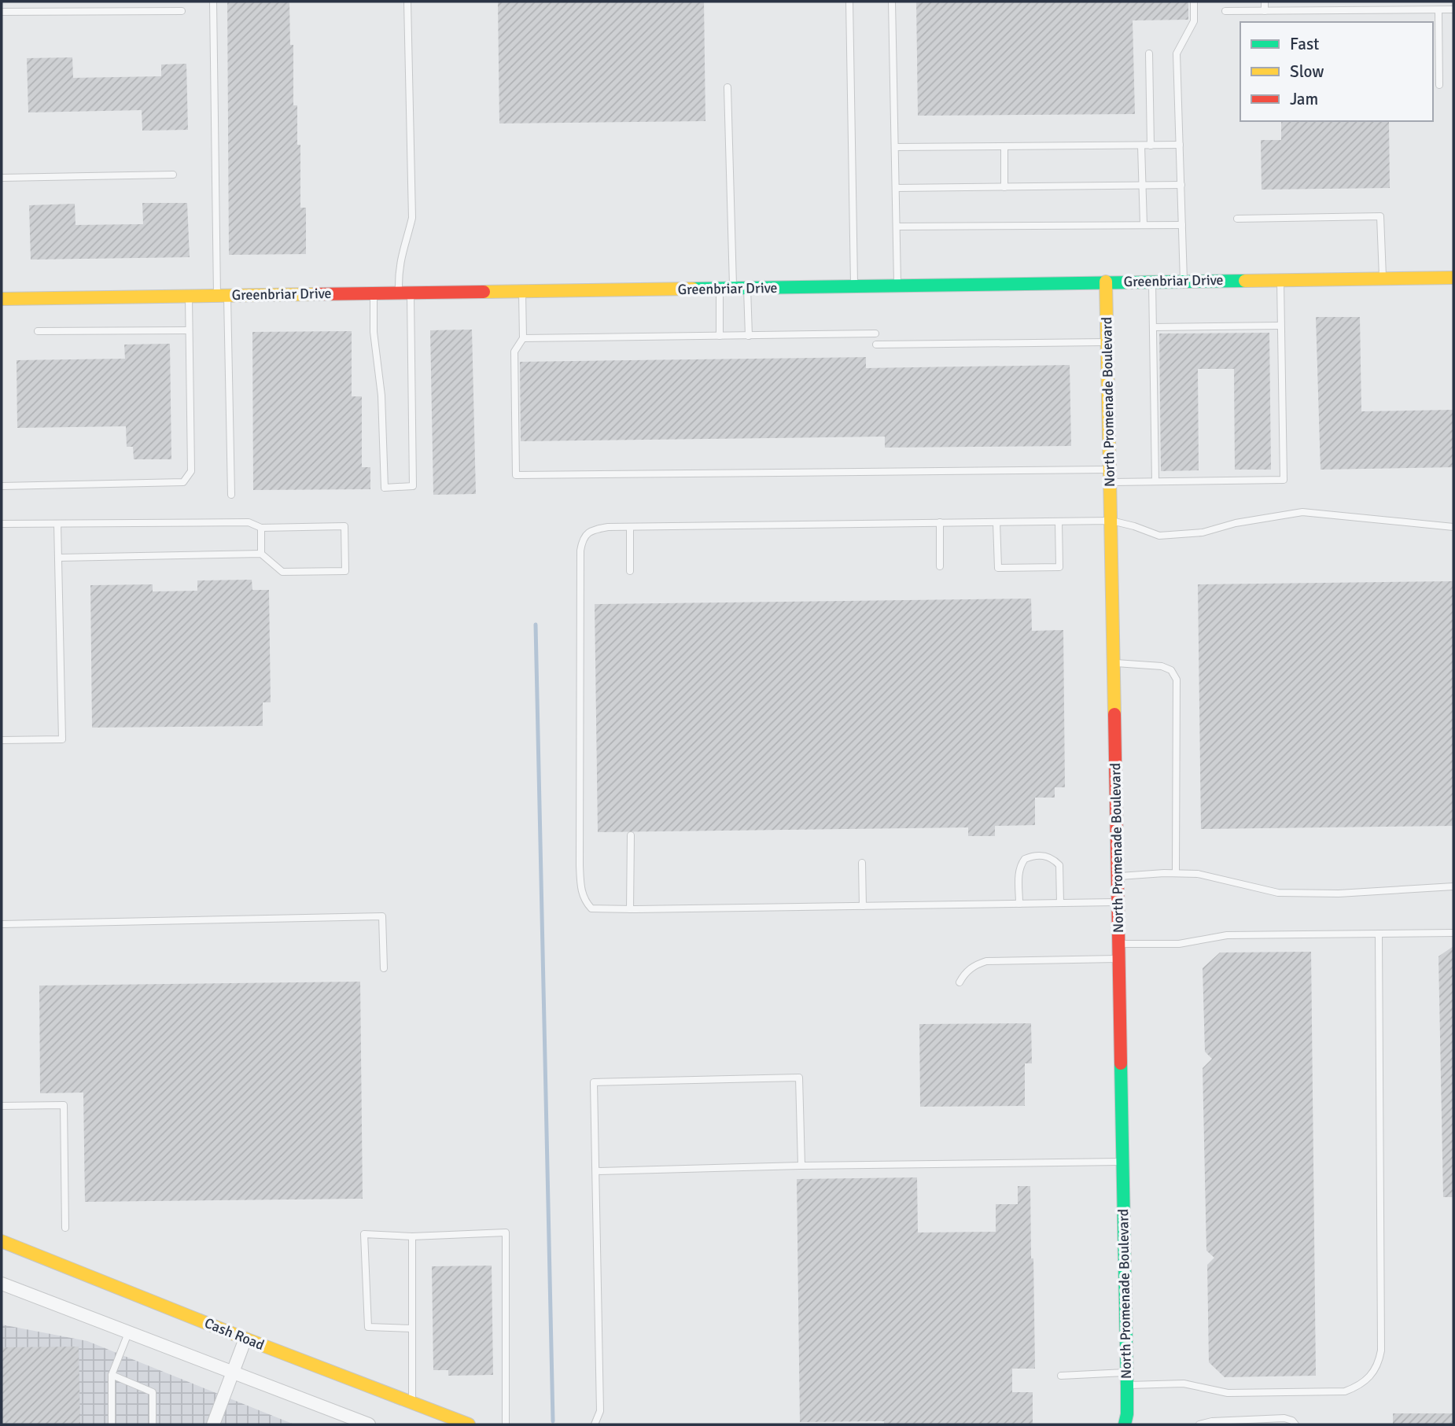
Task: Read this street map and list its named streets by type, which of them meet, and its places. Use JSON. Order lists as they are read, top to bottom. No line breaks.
{"streets":{"street":["Greenbriar Drive","North Promenade Boulevard","Cash Road"]},"crossings":[["Greenbriar Drive","North Promenade Boulevard"]],"legend":["Fast","Slow","Jam"]}
